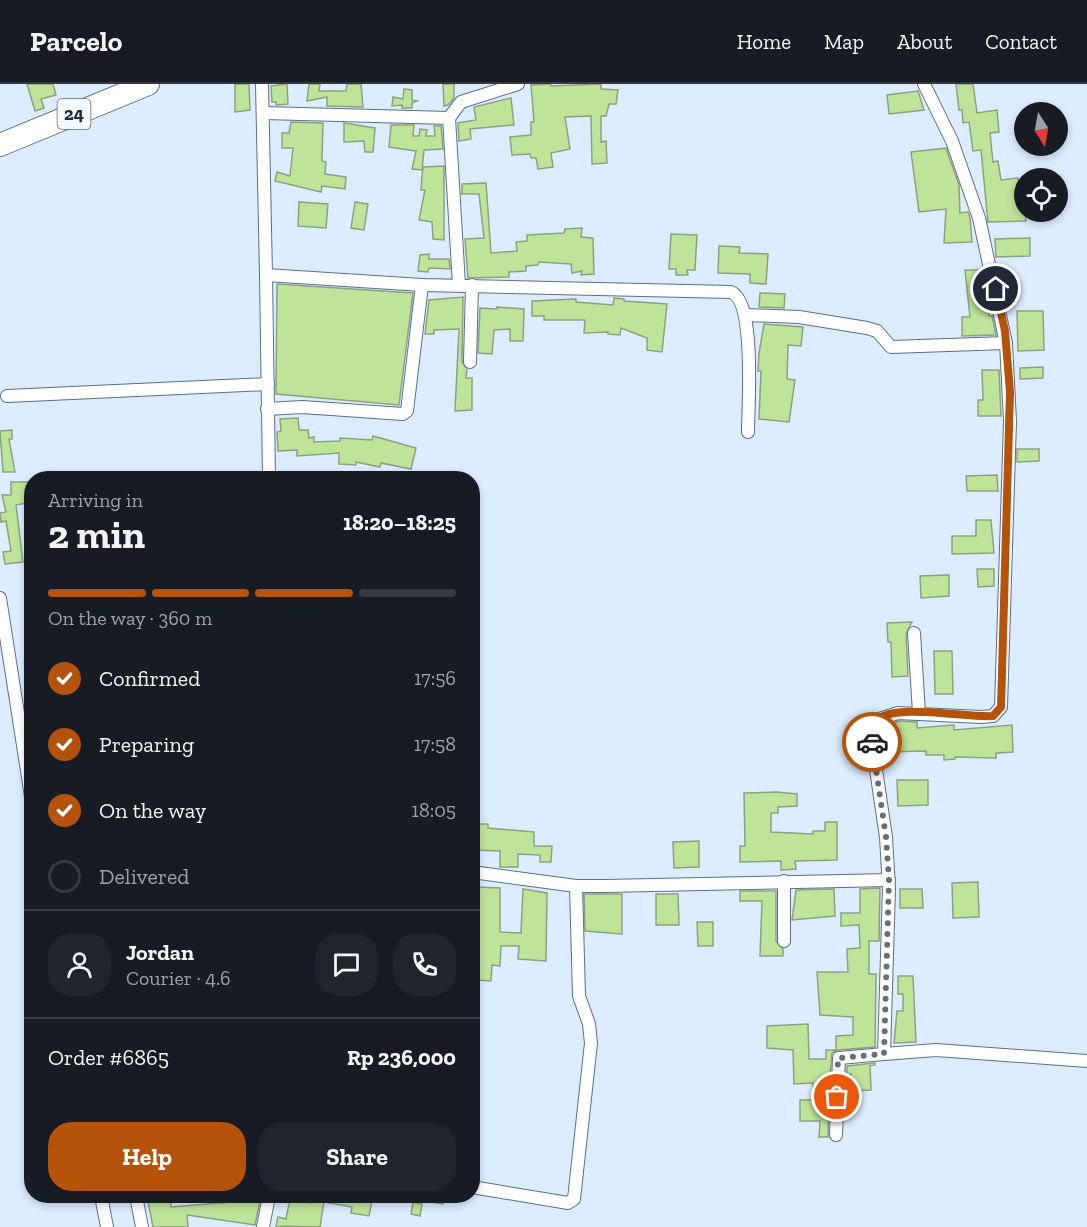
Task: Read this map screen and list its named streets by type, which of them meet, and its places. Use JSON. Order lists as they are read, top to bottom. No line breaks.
{"streets":{"highway":["24"]},"north":"bottom","page":{"header":"Parcelo","nav":["Home","Map","About","Contact"],"heading":["2 min","Arriving in","18:20–18:25"],"panel":["Jordan","Courier · 4.6","Order #6865","Rp 236,000"],"bar":"On the way · 360 m","list":[["Confirmed","17:56"],["Preparing","17:58"],["On the way","18:05"],"Delivered"],"buttons":["Help","Share"]}}
